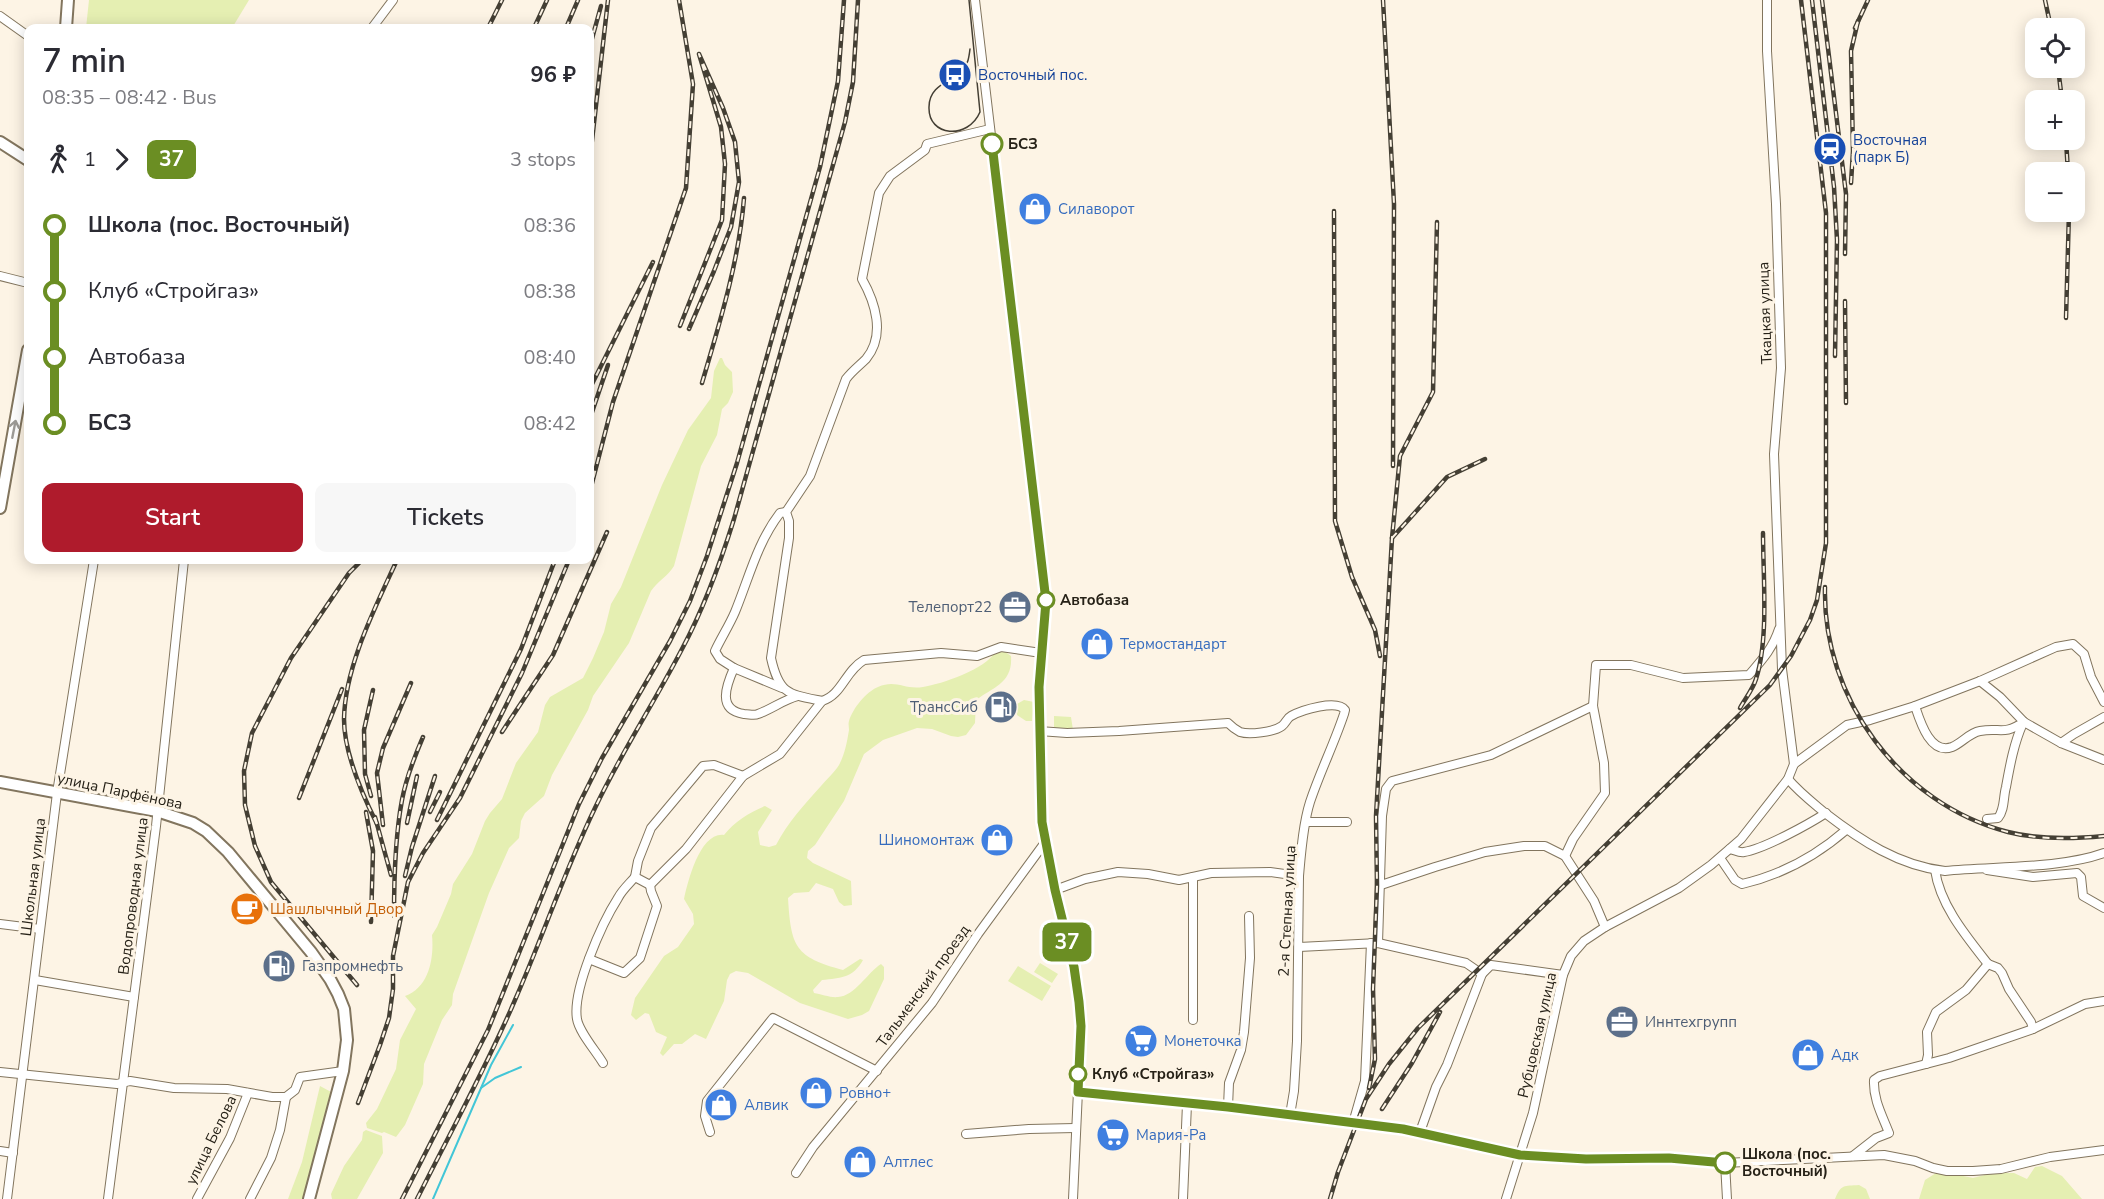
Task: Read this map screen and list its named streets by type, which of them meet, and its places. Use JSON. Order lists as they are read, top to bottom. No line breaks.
{"streets":{"main road":["улица Парфёнова"],"street":["Ткацкая улица","Школьная улица","Водопроводная улица","2-я Степная улица","Тальменский проезд","Рубцовская улица","улица Белова"]},"crossings":[["Ткацкая улица","Рубцовская улица"],["улица Парфёнова","Школьная улица"],["улица Парфёнова","Водопроводная улица"]],"places":{"bus stop":["Восточный пос."],"other":["БСЗ","Автобаза","Клуб «Стройгаз»","Школа (пос. Восточный)"],"station":["Восточная (парк Б)"],"shop":["Силаворот","Термостандарт","Шиномонтаж","Адк","Ровно+","Алвик","Алтлес"],"office":["Телепорт22","Иннтехгрупп"],"fuel station":["ТрансСиб","Газпромнефть"],"cafe":["Шашлычный Двор"],"supermarket":["Монеточка","Мария-Ра"]},"lines":["bus line 37"],"page":{"on_map":"37","map_buttons":["+","−"],"heading":["7 min","08:35 – 08:42 · Bus","96 ₽"],"legs":["1","37","3 stops"],"list":[{"name":"Школа (пос. Восточный)","value":"08:36"},{"name":"Клуб «Стройгаз»","value":"08:38"},{"name":"Автобаза","value":"08:40"},{"name":"БСЗ","value":"08:42"}],"buttons":["Start","Tickets"]}}
